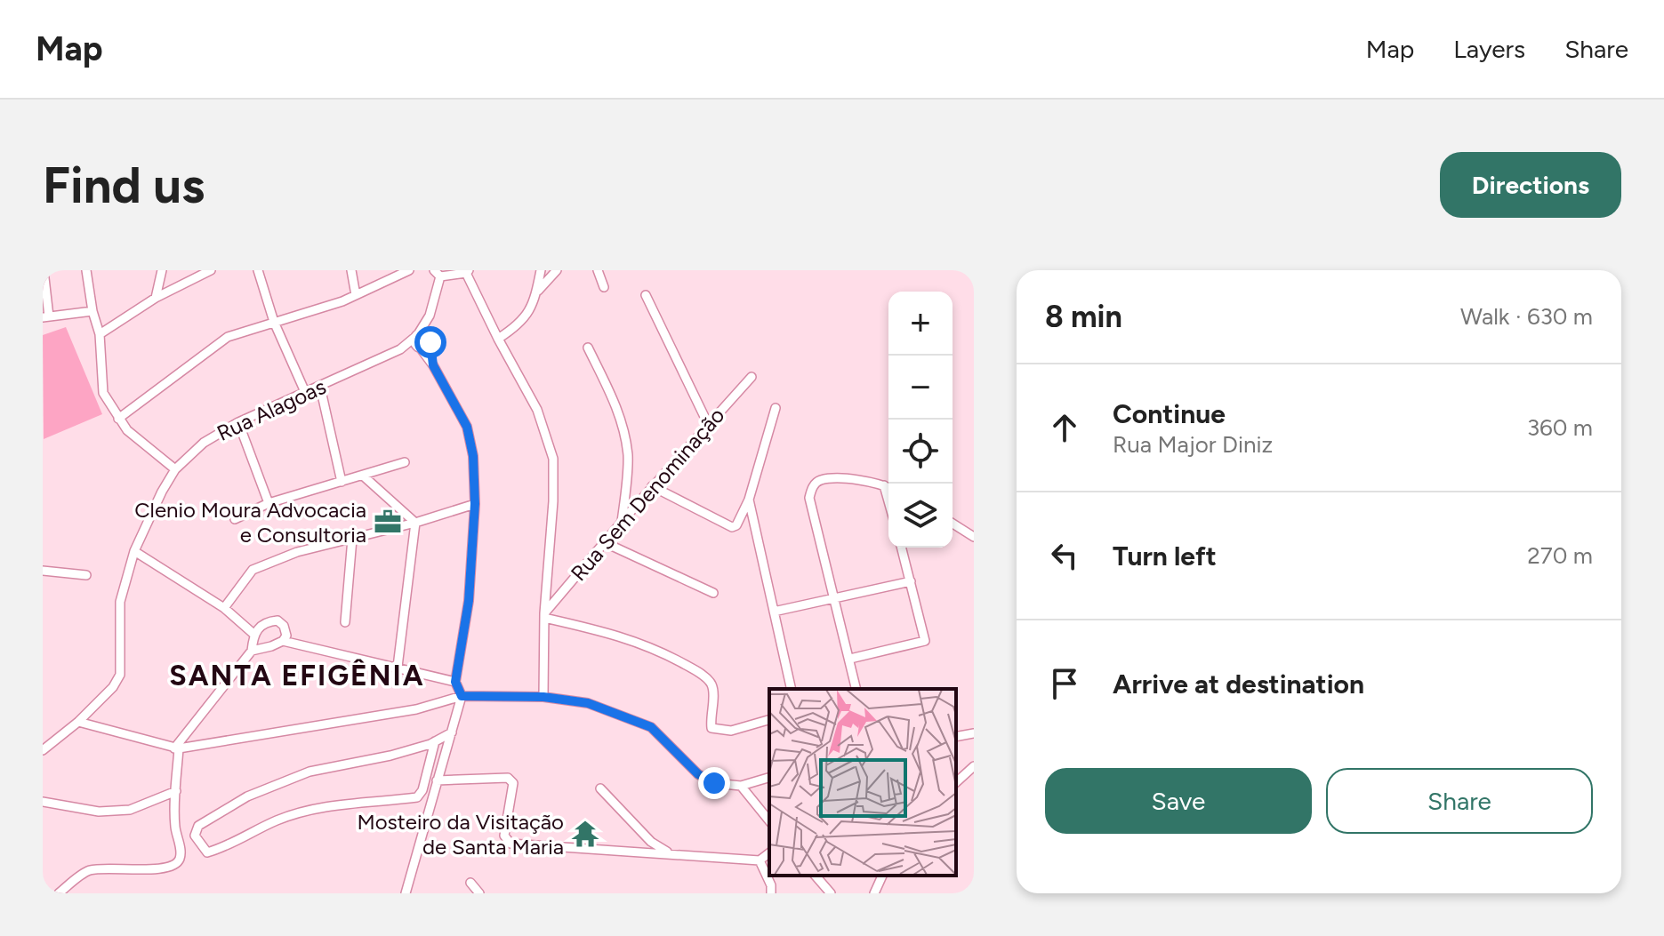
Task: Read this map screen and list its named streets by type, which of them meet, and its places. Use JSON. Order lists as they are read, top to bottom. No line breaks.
{"streets":{"street":["Rua Alagoas","Rua Sem Denominação"]},"districts":["SANTA EFIGÊNIA"],"places":{"office":["Clenio Moura Advocacia e Consultoria"],"temple":["Mosteiro da Visitação de Santa Maria"]},"page":{"header":"Map","nav":["Map","Layers","Share"],"buttons":["Directions",["Save","Share"]],"title":"Find us","heading":["8 min","Walk · 630 m"],"map_buttons":["+","−"],"list":[["Continue","Rua Major Diniz","360 m"],["Turn left","270 m"],"Arrive at destination"]}}
